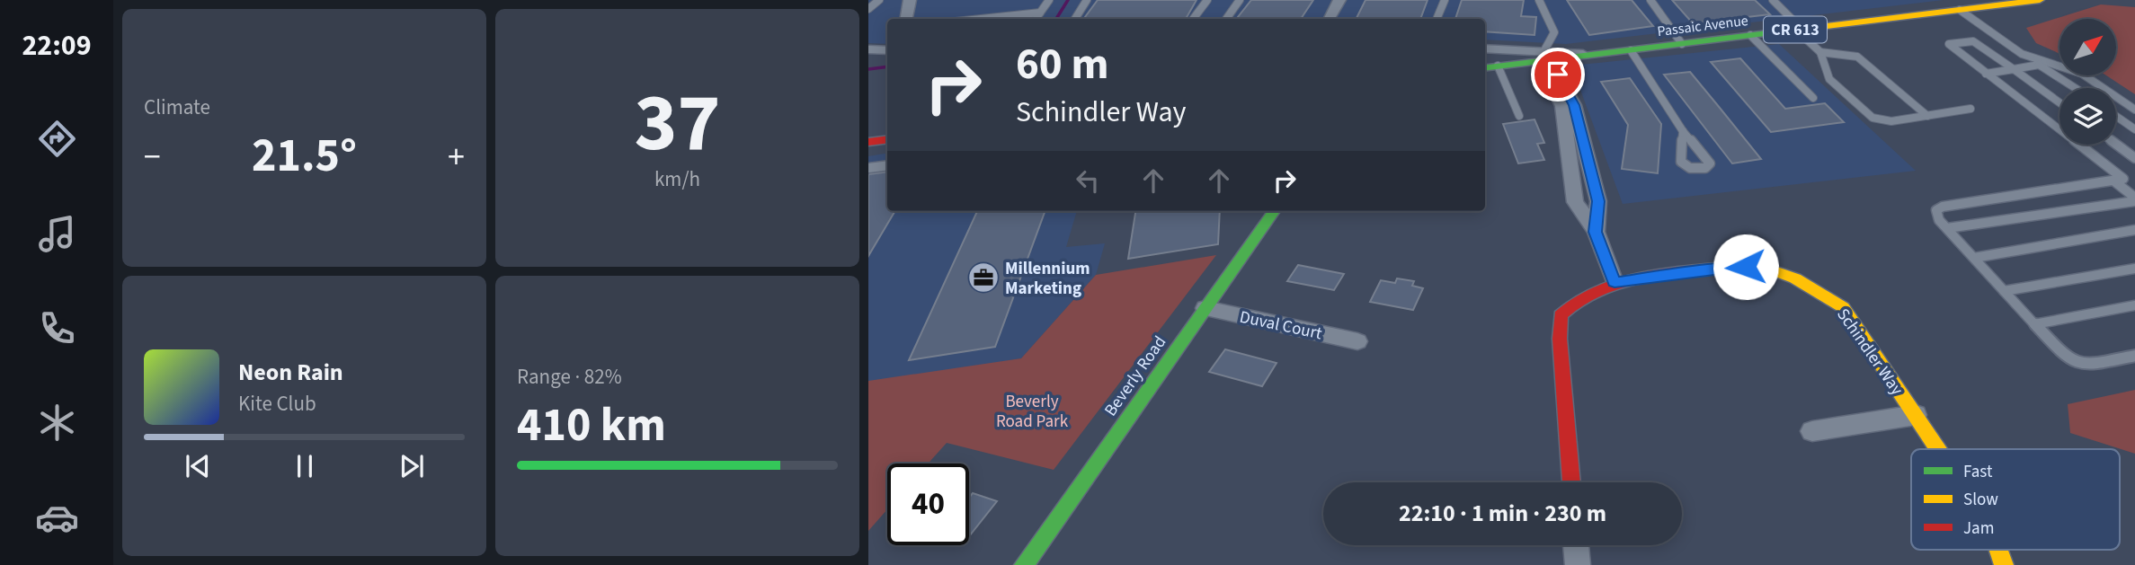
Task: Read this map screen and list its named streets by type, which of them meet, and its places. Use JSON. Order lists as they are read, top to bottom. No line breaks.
{"streets":{"street":["Passaic Avenue","CR 613","Duval Court","Schindler Way","Beverly Road"]},"crossings":[["Duval Court","Beverly Road"]],"parks":["Beverly Road Park"],"places":{"office":["Millennium Marketing"]},"legend":["Fast","Slow","Jam"],"north":"top right","page":{"tabs":"22:09","tile":["Climate",["37","km/h"],["Range · 82%","410 km"]],"turn":["60 m","Schindler Way"],"heat":["−","21.5°","+"],"song":["Neon Rain","Kite Club"],"limit":"40","trip":"22:10 · 1 min · 230 m"}}
